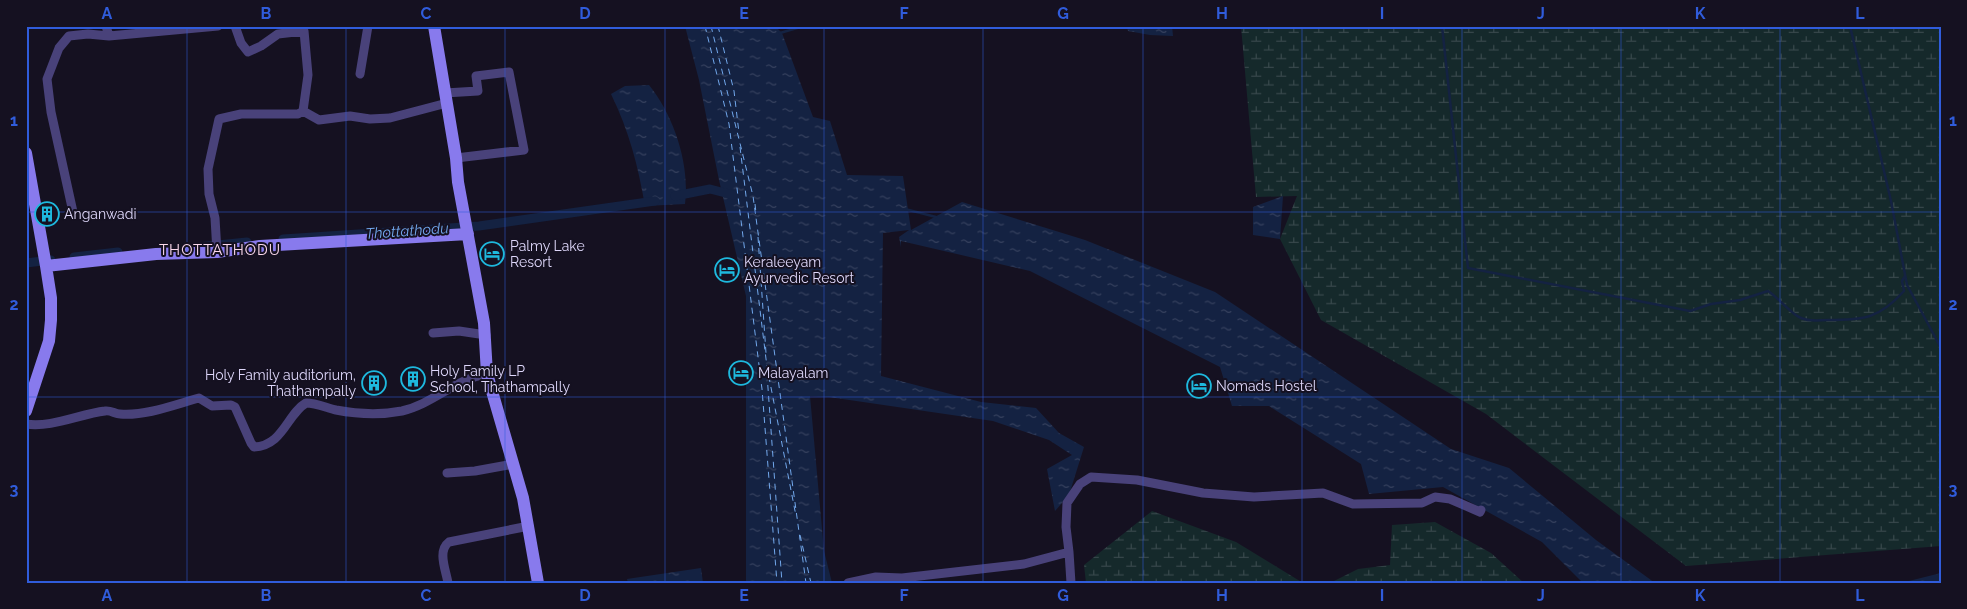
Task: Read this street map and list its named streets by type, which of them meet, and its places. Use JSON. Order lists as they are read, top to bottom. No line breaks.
{"districts":["THOTTATHODU"],"water":["Thottathodu"],"places":{"building":["Anganwadi","Holy Family LP School, Thathampally","Holy Family auditorium, Thathampally"],"hotel":["Palmy Lake Resort","Keraleeyam Ayurvedic Resort","Malayalam","Nomads Hostel"]},"grid":{"columns":["A","B","C","D","E","F","G","H","I","J","K","L"],"rows":["1","2","3"]}}
